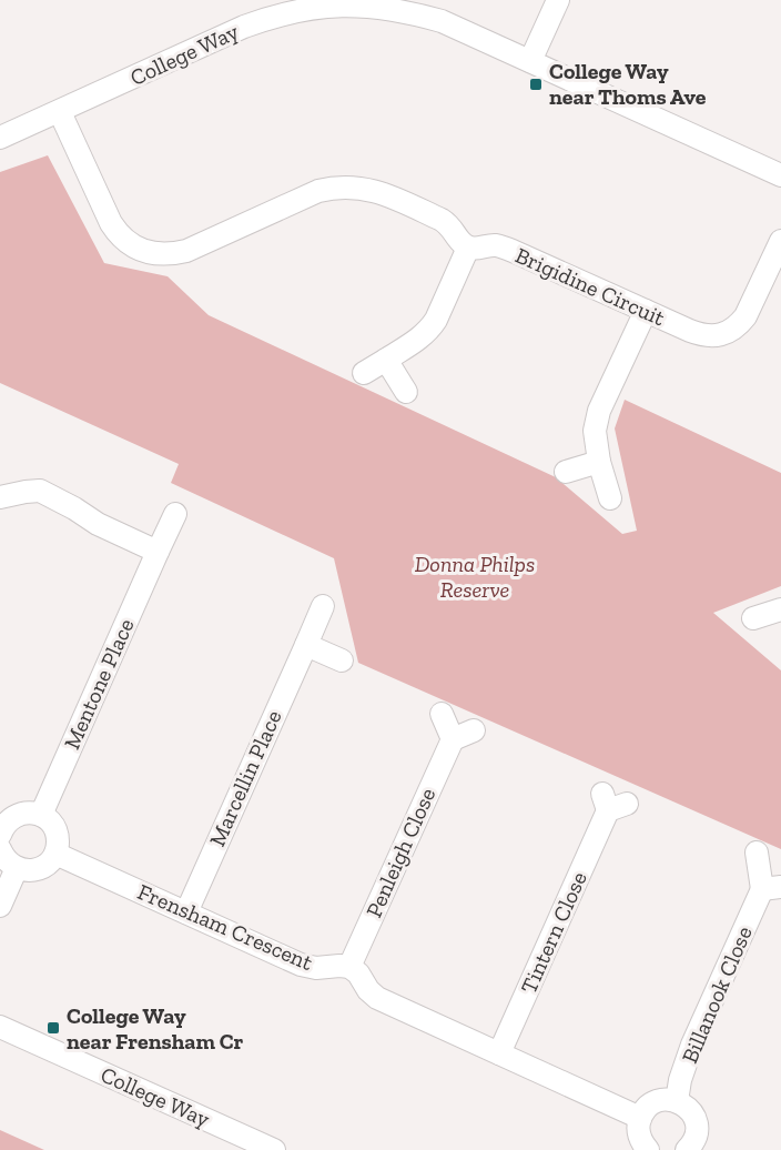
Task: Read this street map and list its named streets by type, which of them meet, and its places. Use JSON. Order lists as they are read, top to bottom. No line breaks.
{"streets":{"street":["College Way","Brigidine Circuit","Mentone Place","Marcellin Place","Penleigh Close","Frensham Crescent","Tintern Close","Billanook Close"]},"crossings":[["Marcellin Place","Frensham Crescent"],["Penleigh Close","Frensham Crescent"]],"parks":["Donna Philps Reserve"],"places":{"transit":["College Way near Thoms Ave","College Way near Frensham Cr"]}}
